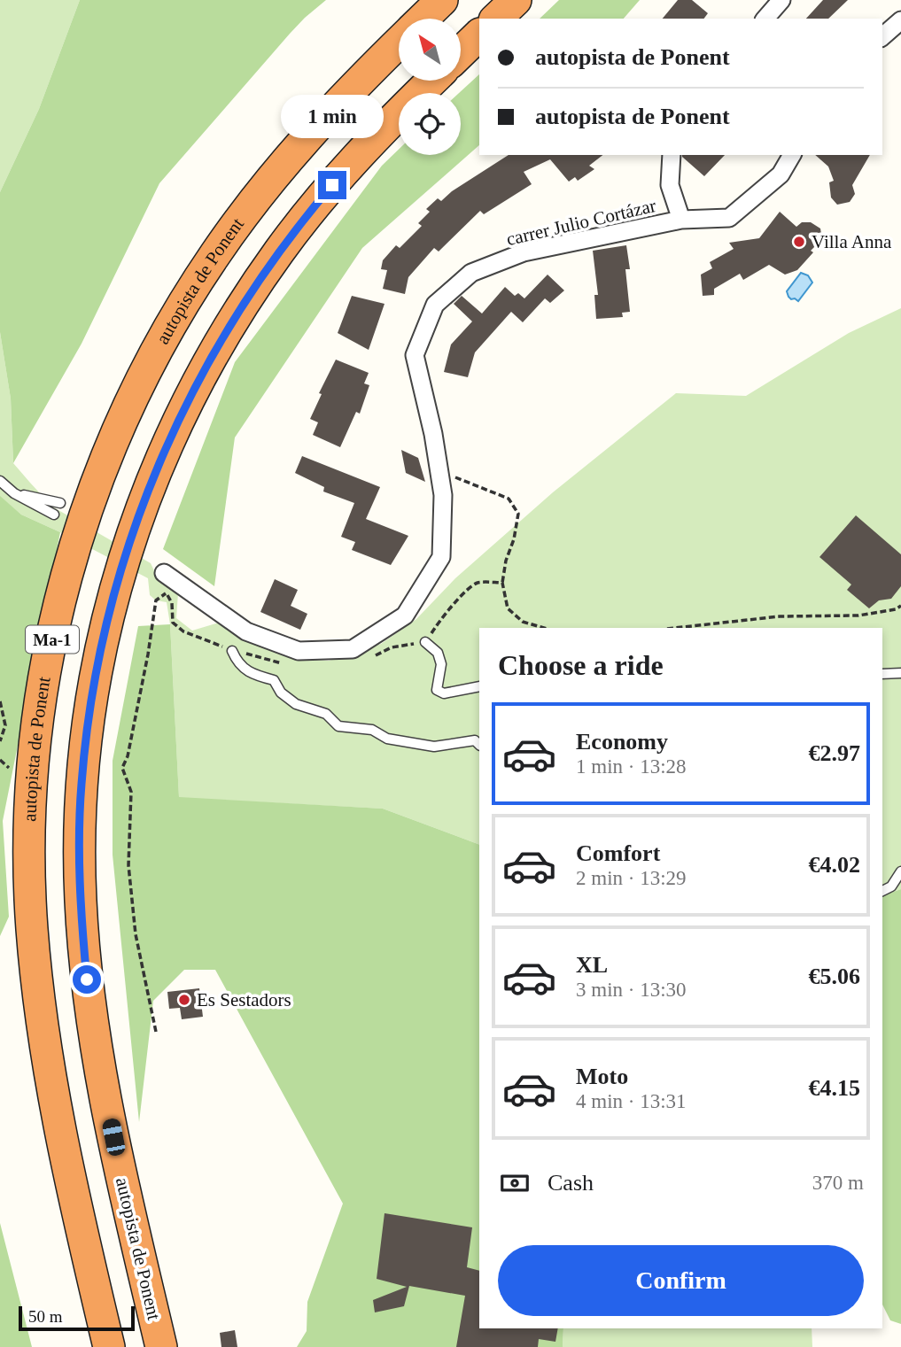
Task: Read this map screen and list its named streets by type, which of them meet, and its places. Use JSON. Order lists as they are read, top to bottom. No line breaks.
{"streets":{"highway":["autopista de Ponent","Ma-1"],"street":["carrer Julio Cortázar"]},"places":["Villa Anna","Es Sestadors"],"scale_bar":"50 m","north":"top left","page":{"banner":["autopista de Ponent","autopista de Ponent"],"bubble":"1 min","heading":"Choose a ride","list":[{"name":"Economy","note":"1 min · 13:28","value":"€2.97"},{"name":"Comfort","note":"2 min · 13:29","value":"€4.02"},{"name":"XL","note":"3 min · 13:30","value":"€5.06"},{"name":"Moto","note":"4 min · 13:31","value":"€4.15"}],"pay":["Cash","370 m"],"buttons":"Confirm","scale":"50 m"}}
